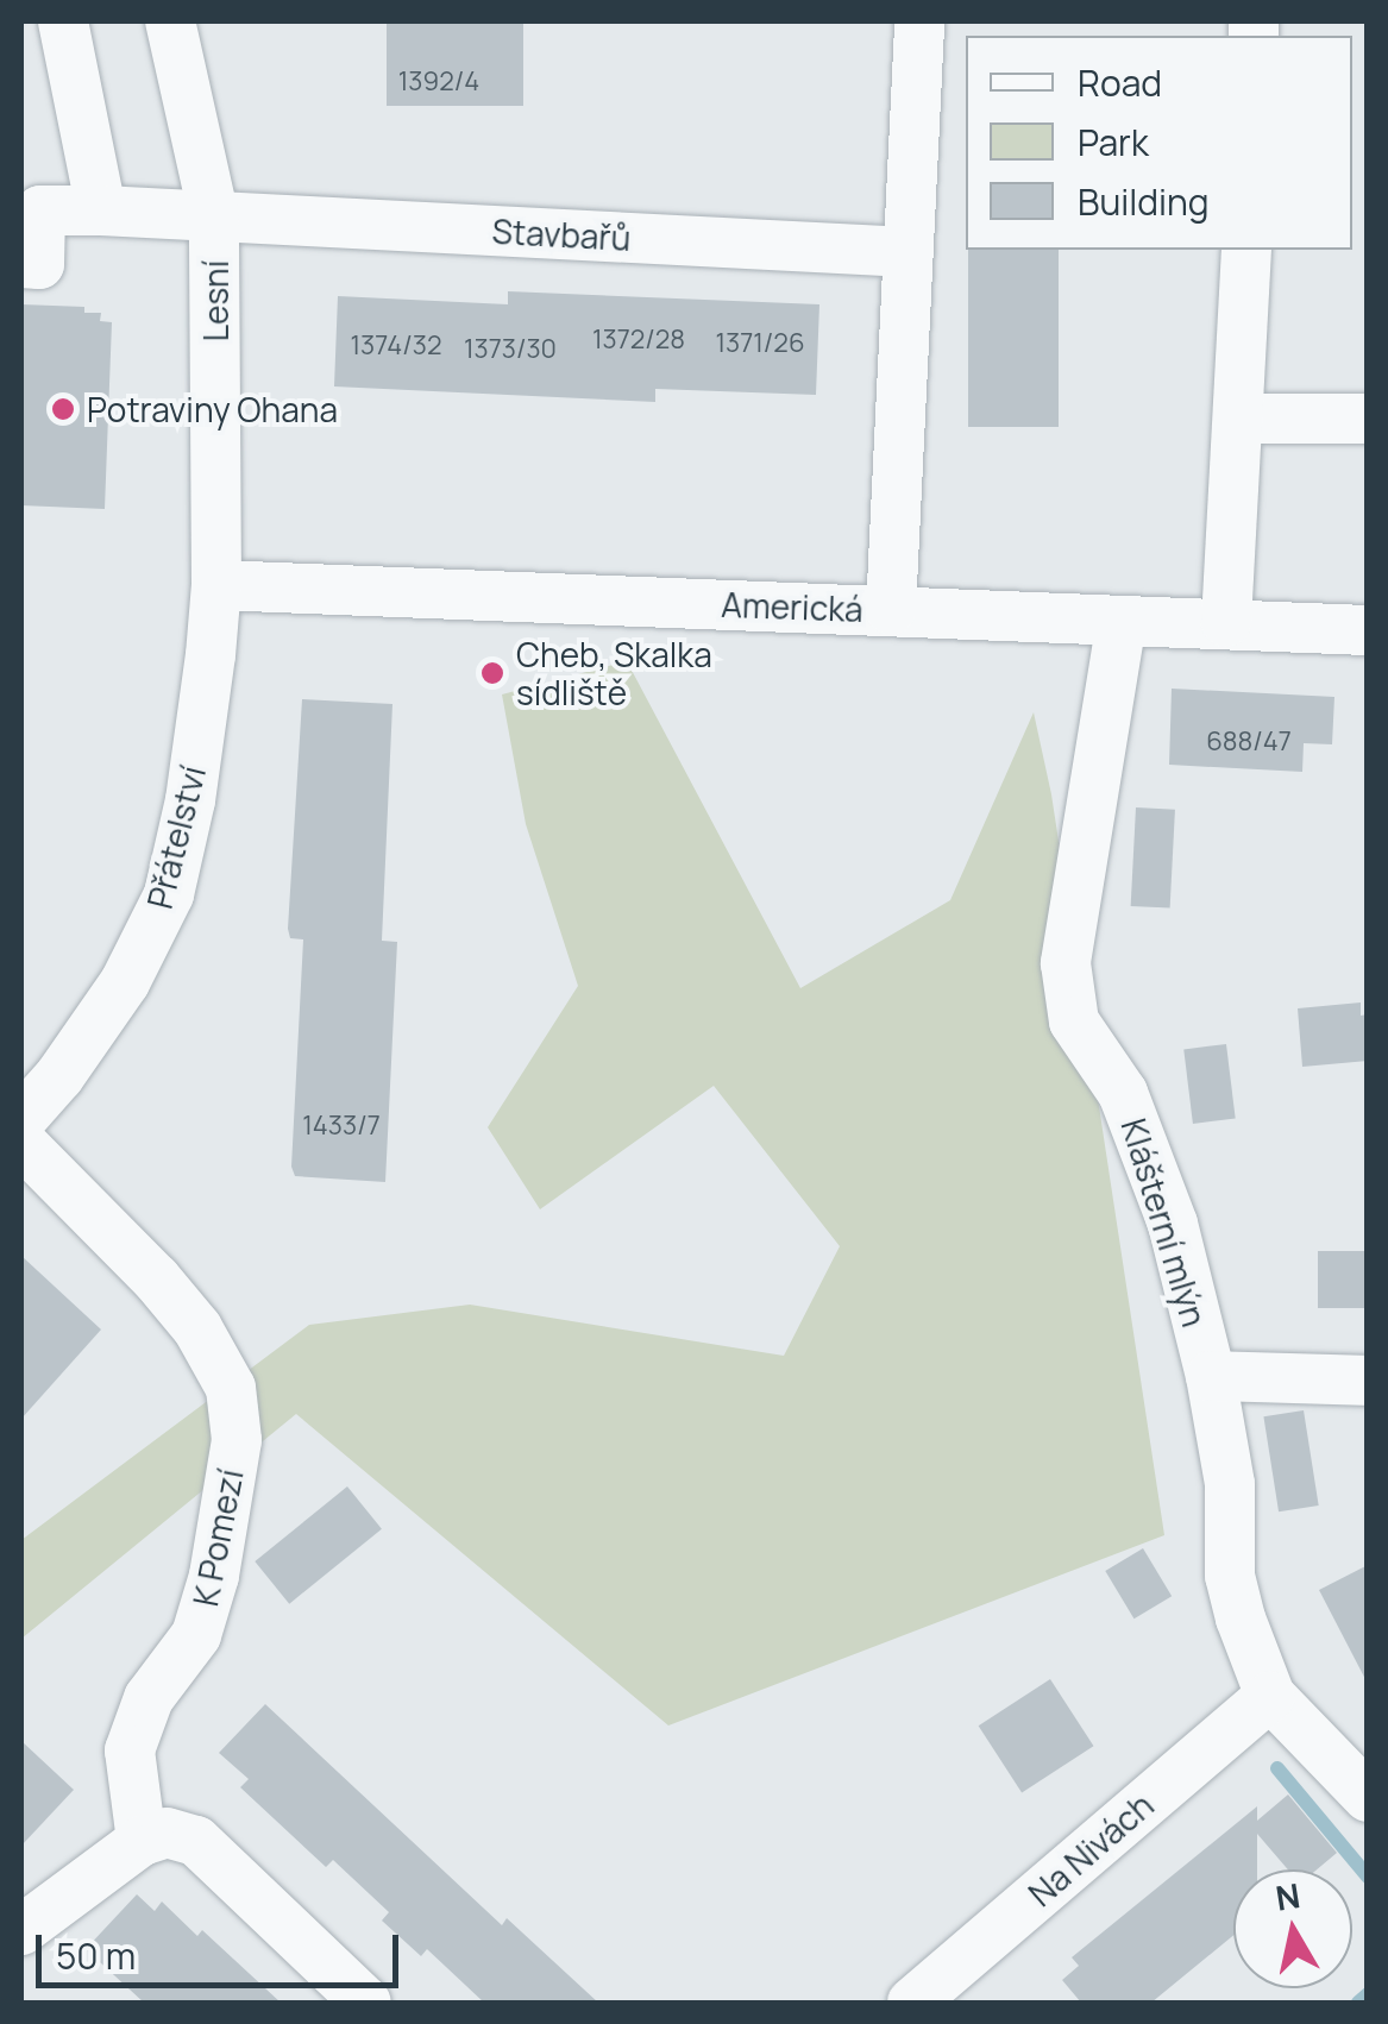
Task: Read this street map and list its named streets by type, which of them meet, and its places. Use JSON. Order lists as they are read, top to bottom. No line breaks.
{"streets":{"street":["Stavbařů","Lesní","Americká","Přátelství","Klášterní mlýn","K Pomezí","Na Nivách"]},"crossings":[["Stavbařů","Lesní"],["Lesní","Americká"],["Lesní","Přátelství"],["Americká","Přátelství"],["Americká","Klášterní mlýn"],["Klášterní mlýn","Na Nivách"]],"places":["Potraviny Ohana","Cheb, Skalka sídliště"],"house_numbers":["1392/4","1372/28","1371/26","1374/32","1373/30","688/47","1433/7"],"legend":["Road","Park","Building"],"scale_bar":"50 m","north":"top"}
